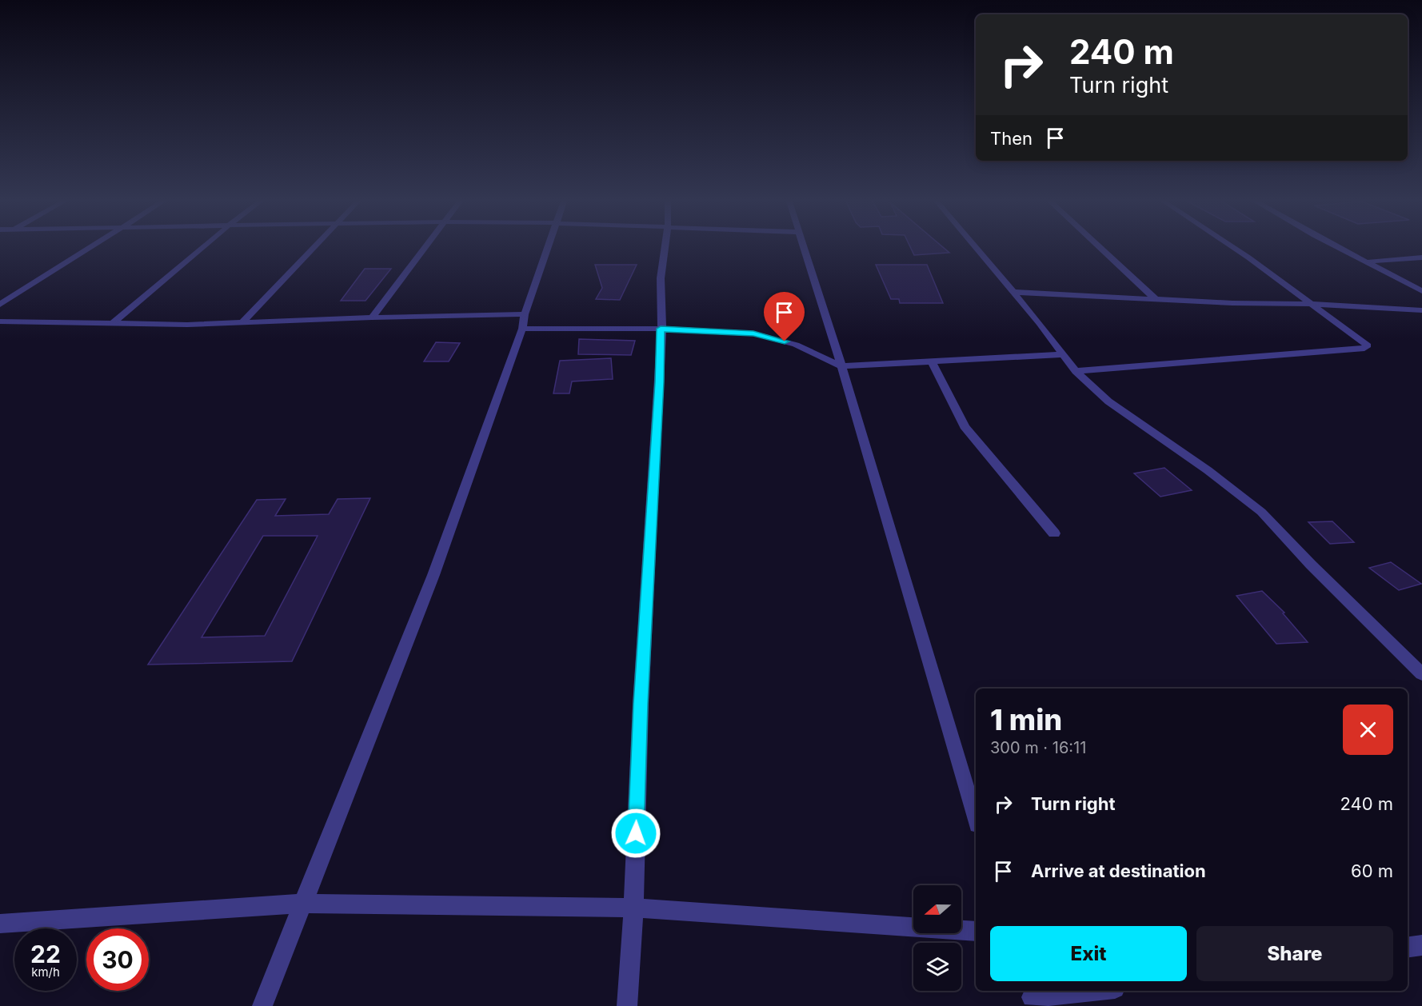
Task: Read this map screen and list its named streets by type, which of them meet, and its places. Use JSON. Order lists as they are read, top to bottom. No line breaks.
{"north":"left","page":{"turn":["240 m","Turn right"],"then":"Then","heading":["1 min","300 m · 16:11"],"list":[{"name":"Turn right","value":"240 m"},{"name":"Arrive at destination","value":"60 m"}],"buttons":["Exit","Share"],"speed":"22 km/h","limit":"30"}}
